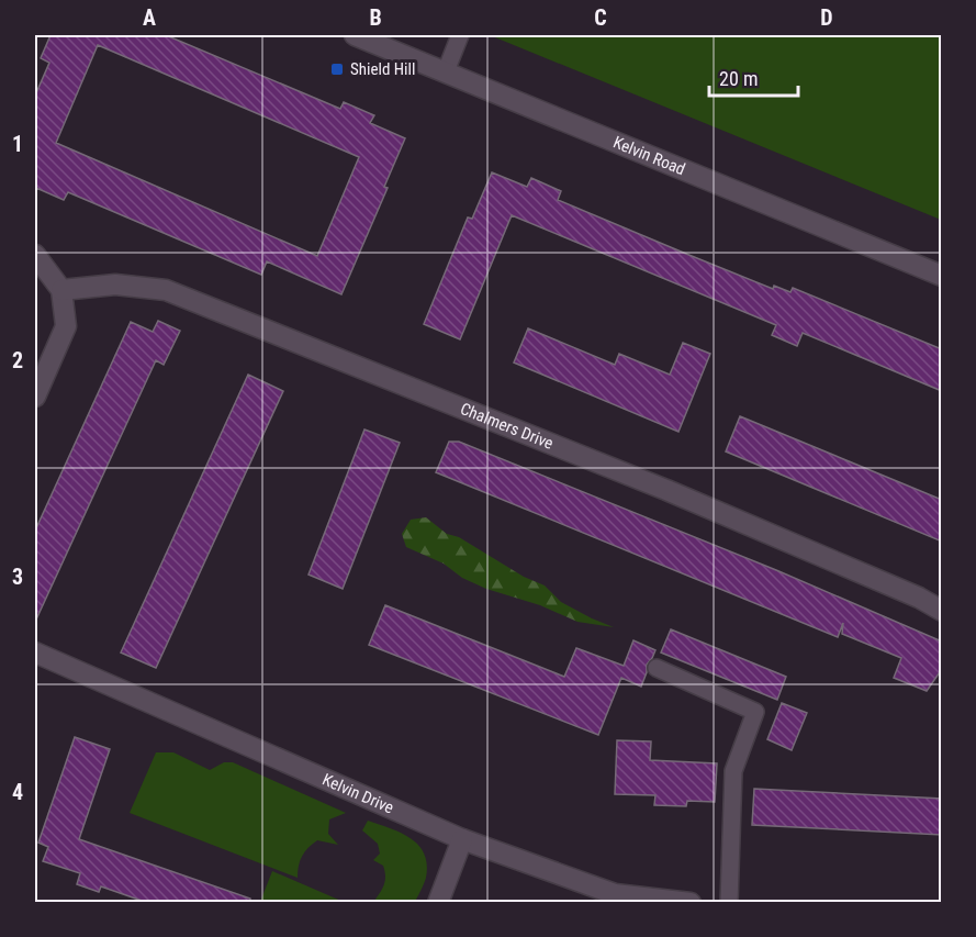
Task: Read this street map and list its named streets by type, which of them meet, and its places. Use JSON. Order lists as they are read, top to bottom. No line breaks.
{"streets":{"street":["Kelvin Road","Chalmers Drive","Kelvin Drive"]},"places":{"transit":["Shield Hill"]},"scale_bar":"20 m","grid":{"columns":["A","B","C","D"],"rows":["1","2","3","4"]}}
